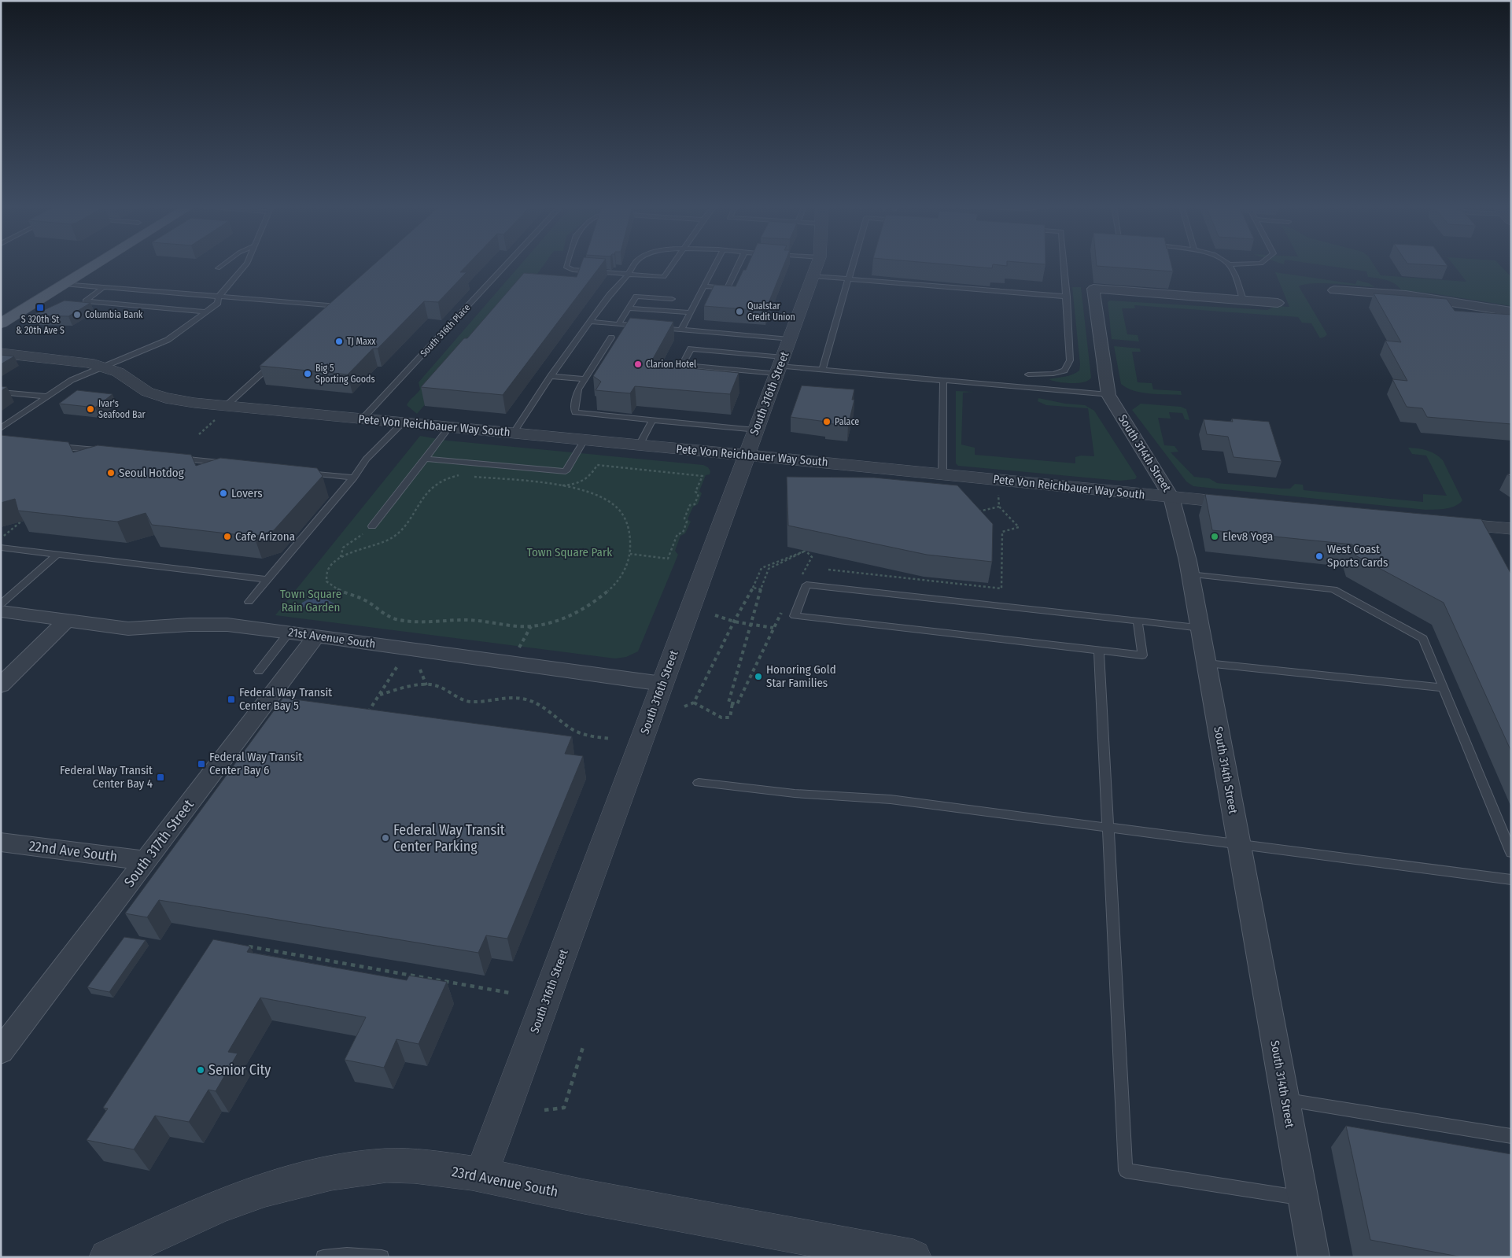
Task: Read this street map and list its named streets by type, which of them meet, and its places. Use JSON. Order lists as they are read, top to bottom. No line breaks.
{"streets":{"street":["South 316th Street","Pete Von Reichbauer Way South","South 314th Street","21st Avenue South","South 317th Street","22nd Ave South","23rd Avenue South"],"lane":["South 316th Place"]},"crossings":[["South 316th Place","Pete Von Reichbauer Way South"],["South 316th Street","Pete Von Reichbauer Way South"],["South 316th Street","21st Avenue South"],["South 316th Street","23rd Avenue South"],["Pete Von Reichbauer Way South","South 314th Street"],["21st Avenue South","South 317th Street"],["South 317th Street","22nd Ave South"]],"parks":["Town Square Park","Town Square Rain Garden"],"places":{"transit":["S 320th St & 20th Ave S","Federal Way Transit Center Bay 5","Federal Way Transit Center Bay 6","Federal Way Transit Center Bay 4"],"other":["Qualstar Credit Union","Columbia Bank","TJ Maxx","Clarion Hotel","Big 5 Sporting Goods","Ivar's Seafood Bar","Palace","Seoul Hotdog","Lovers","Cafe Arizona","Elev8 Yoga","West Coast Sports Cards","Honoring Gold Star Families","Federal Way Transit Center Parking","Senior City"]}}
